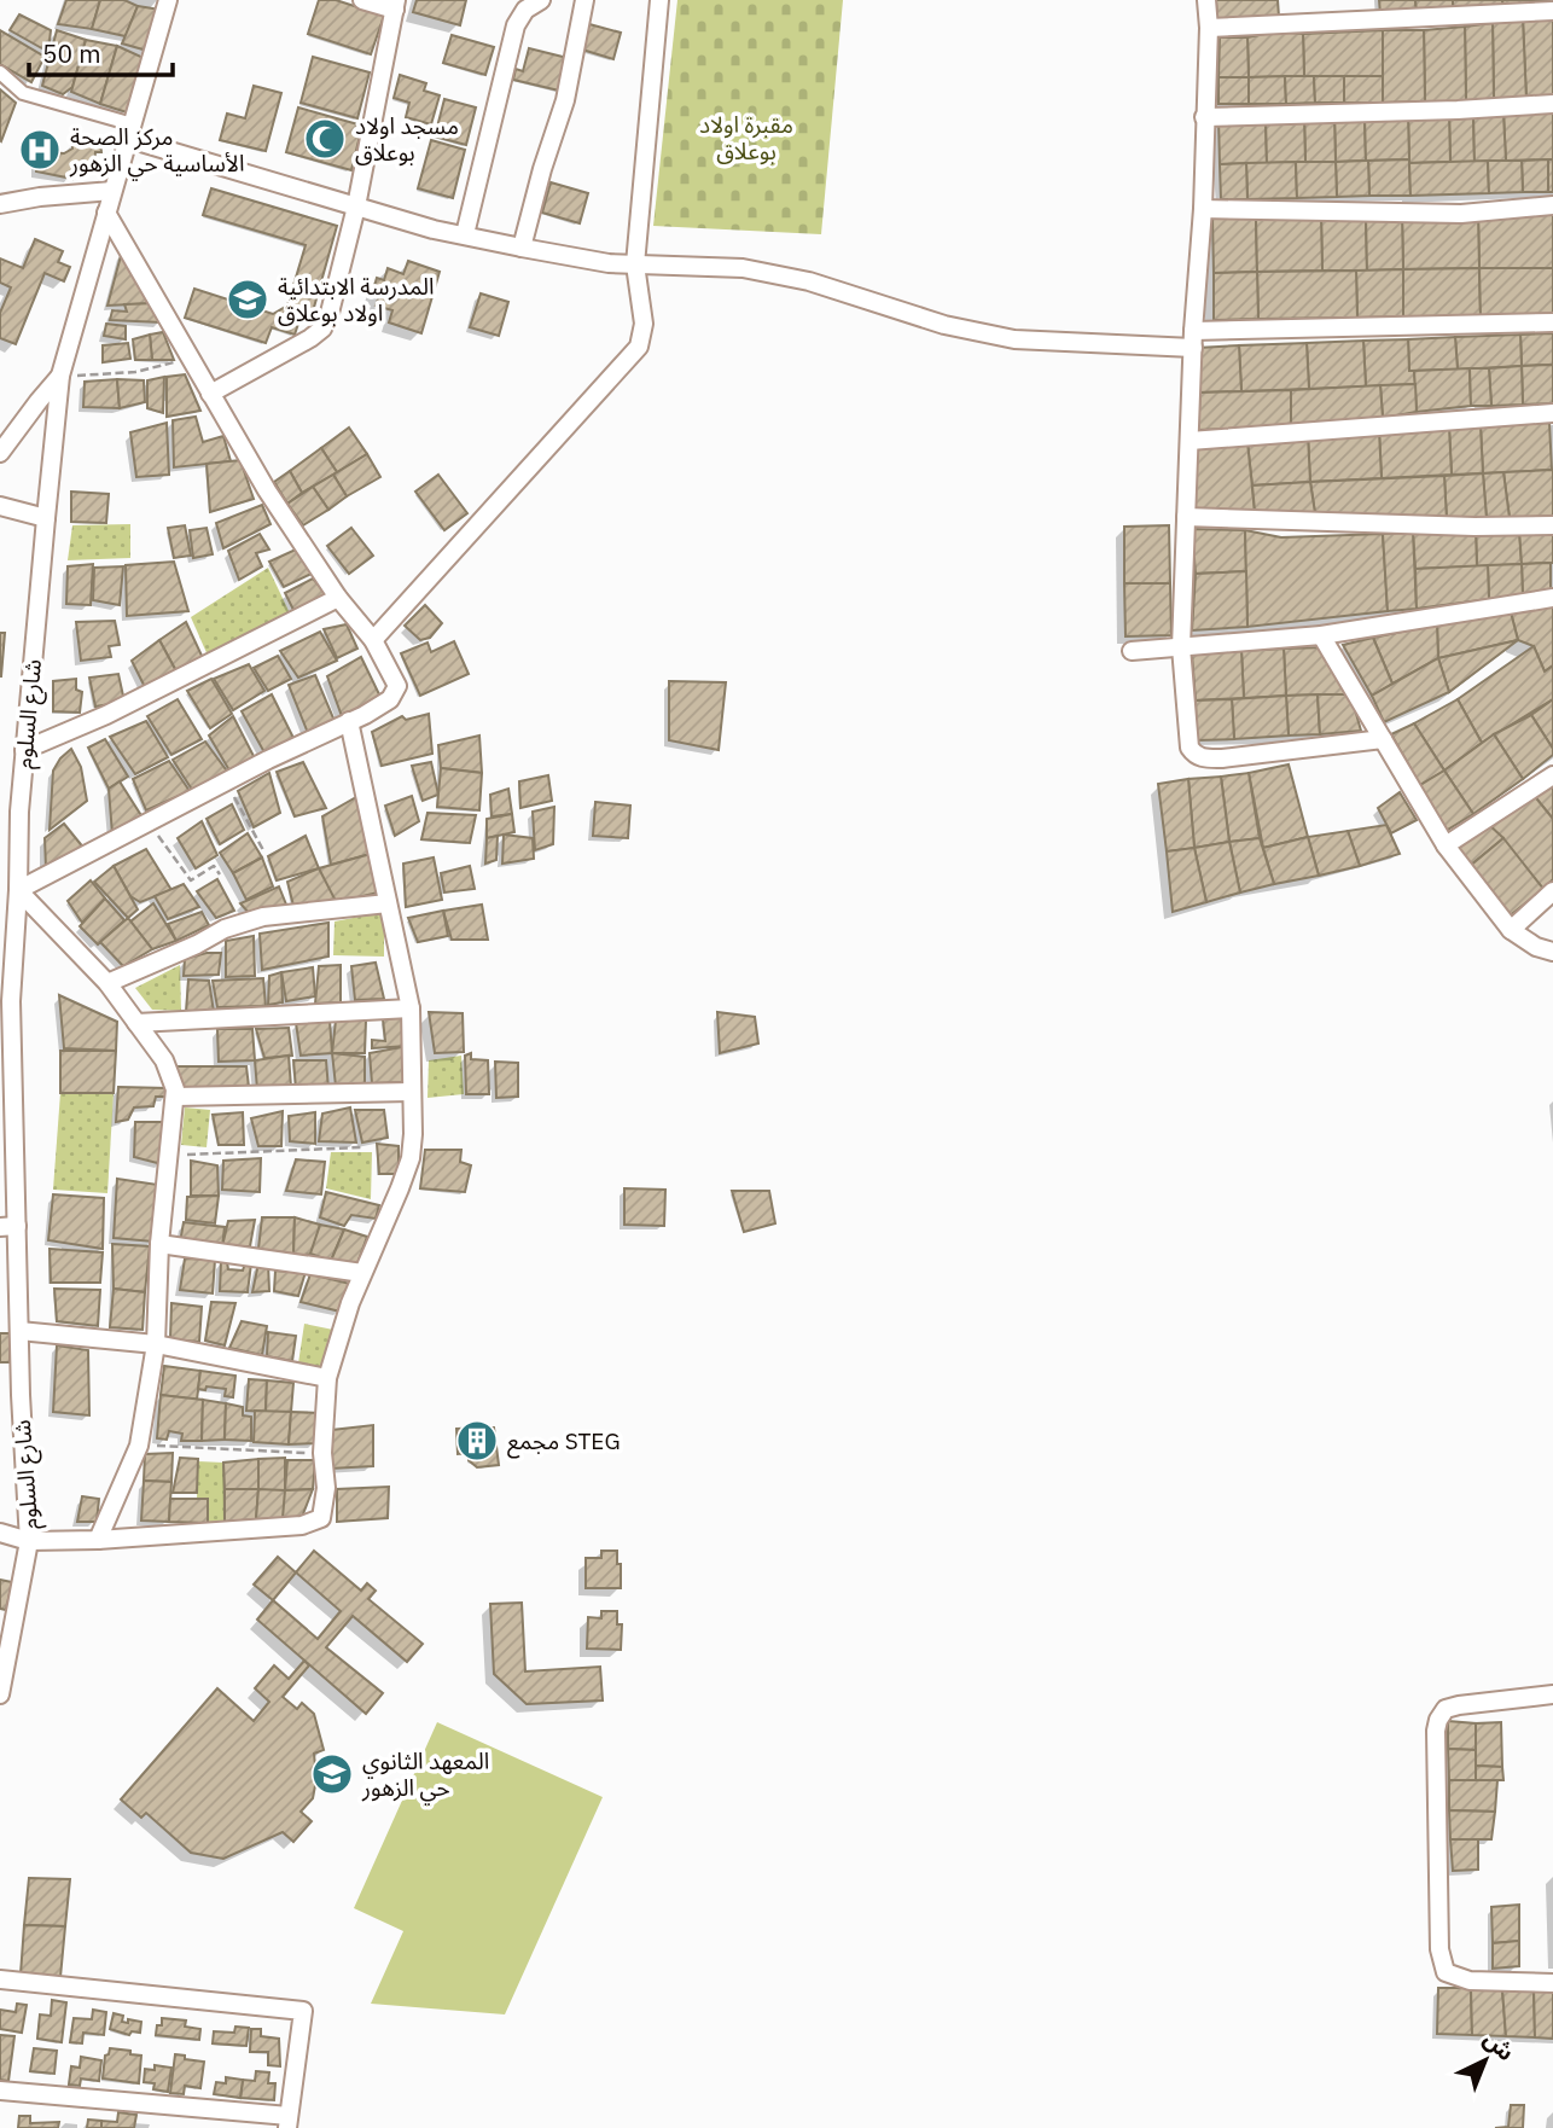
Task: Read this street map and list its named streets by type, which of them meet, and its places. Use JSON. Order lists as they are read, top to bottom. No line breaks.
{"streets":{"street":["شارع السلوم"]},"parks":["مقبرة اولاد بوعلاق"],"places":{"mosque":["مسجد اولاد بوعلاق"],"hospital":["مركز الصحة الأساسية حي الزهور"],"school or university":["المدرسة الابتدائية اولاد بوعلاق","المعهد الثانوي حي الزهور"],"building":["مجمع STEG"]},"scale_bar":"50 m","north":"top right"}
